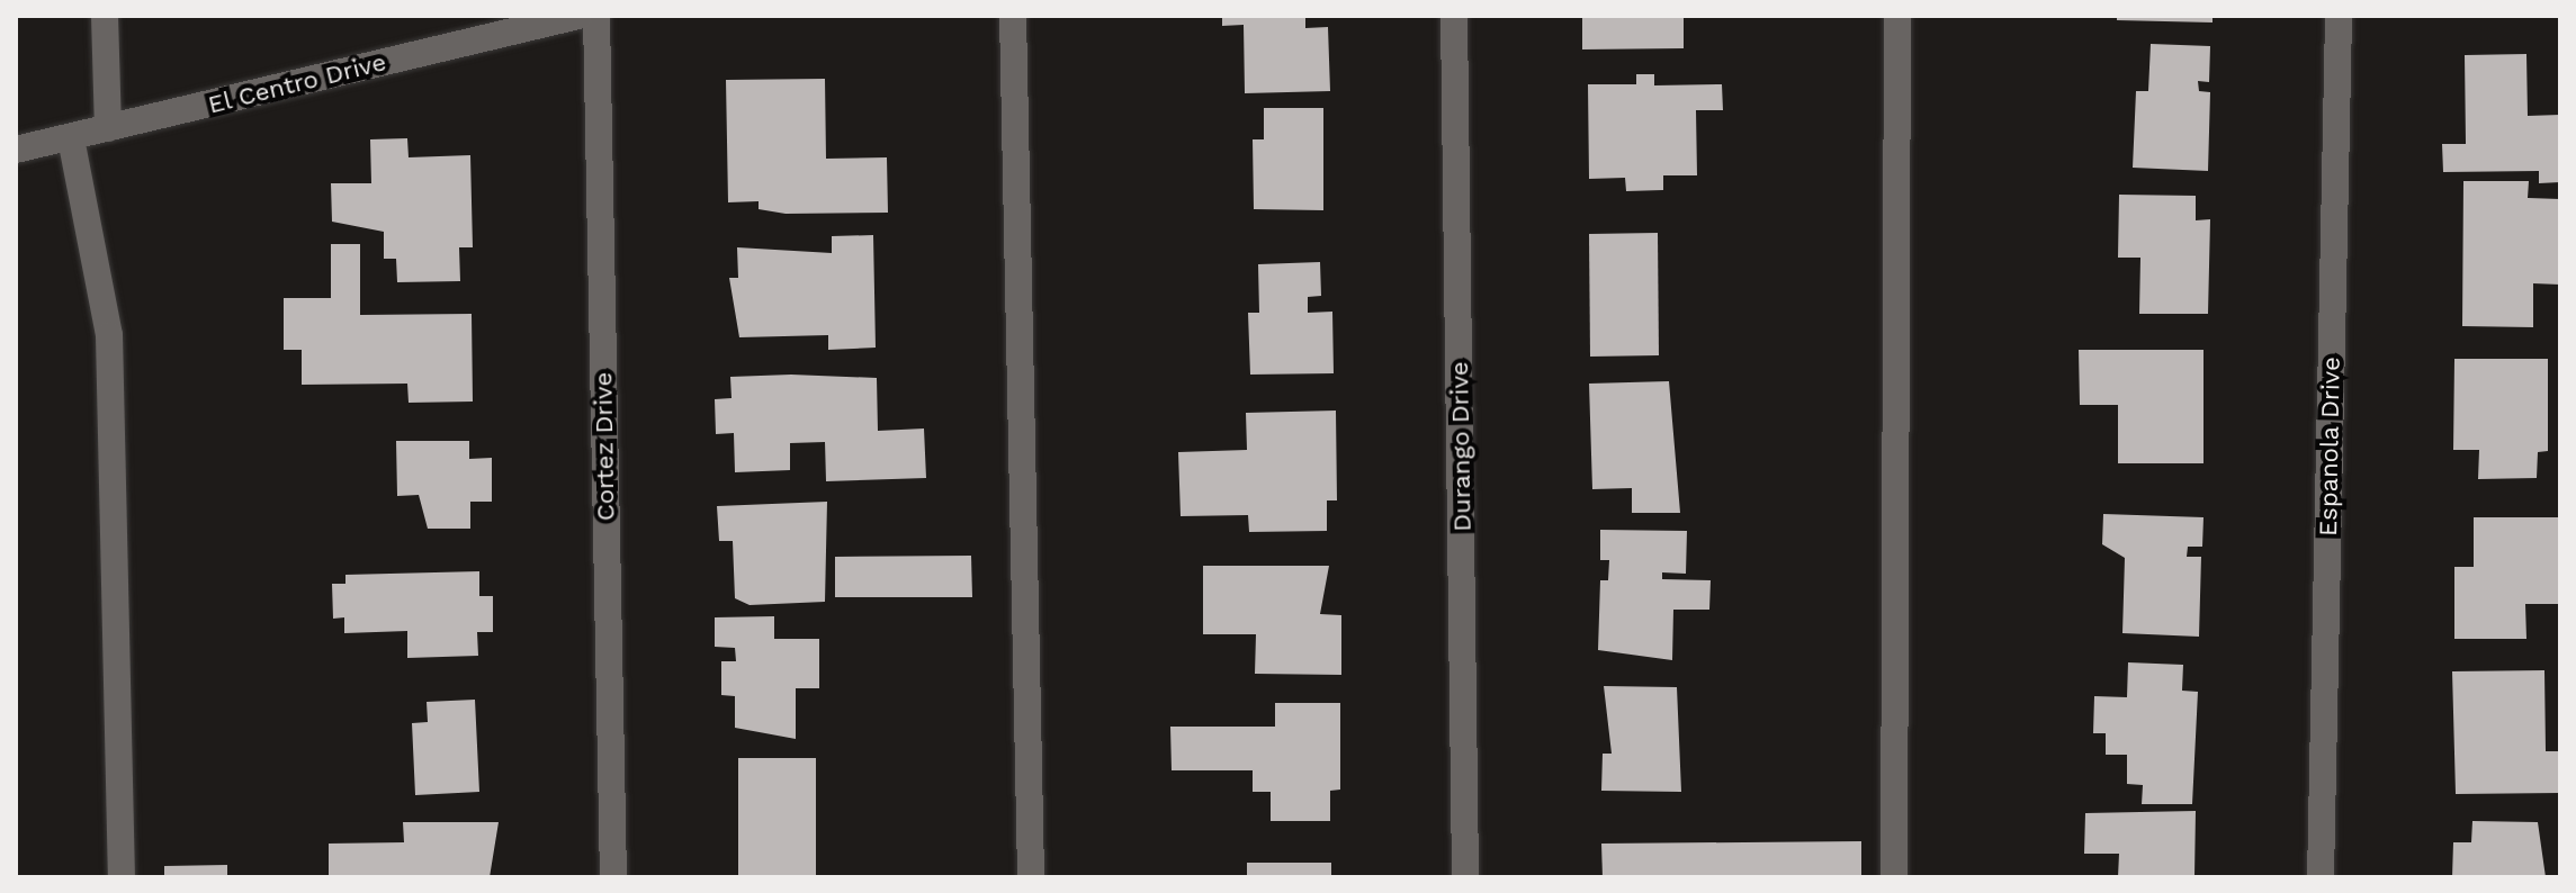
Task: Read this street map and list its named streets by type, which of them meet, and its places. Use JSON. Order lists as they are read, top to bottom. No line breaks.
{"streets":{"street":["El Centro Drive","Cortez Drive","Durango Drive","Espanola Drive"]}}
